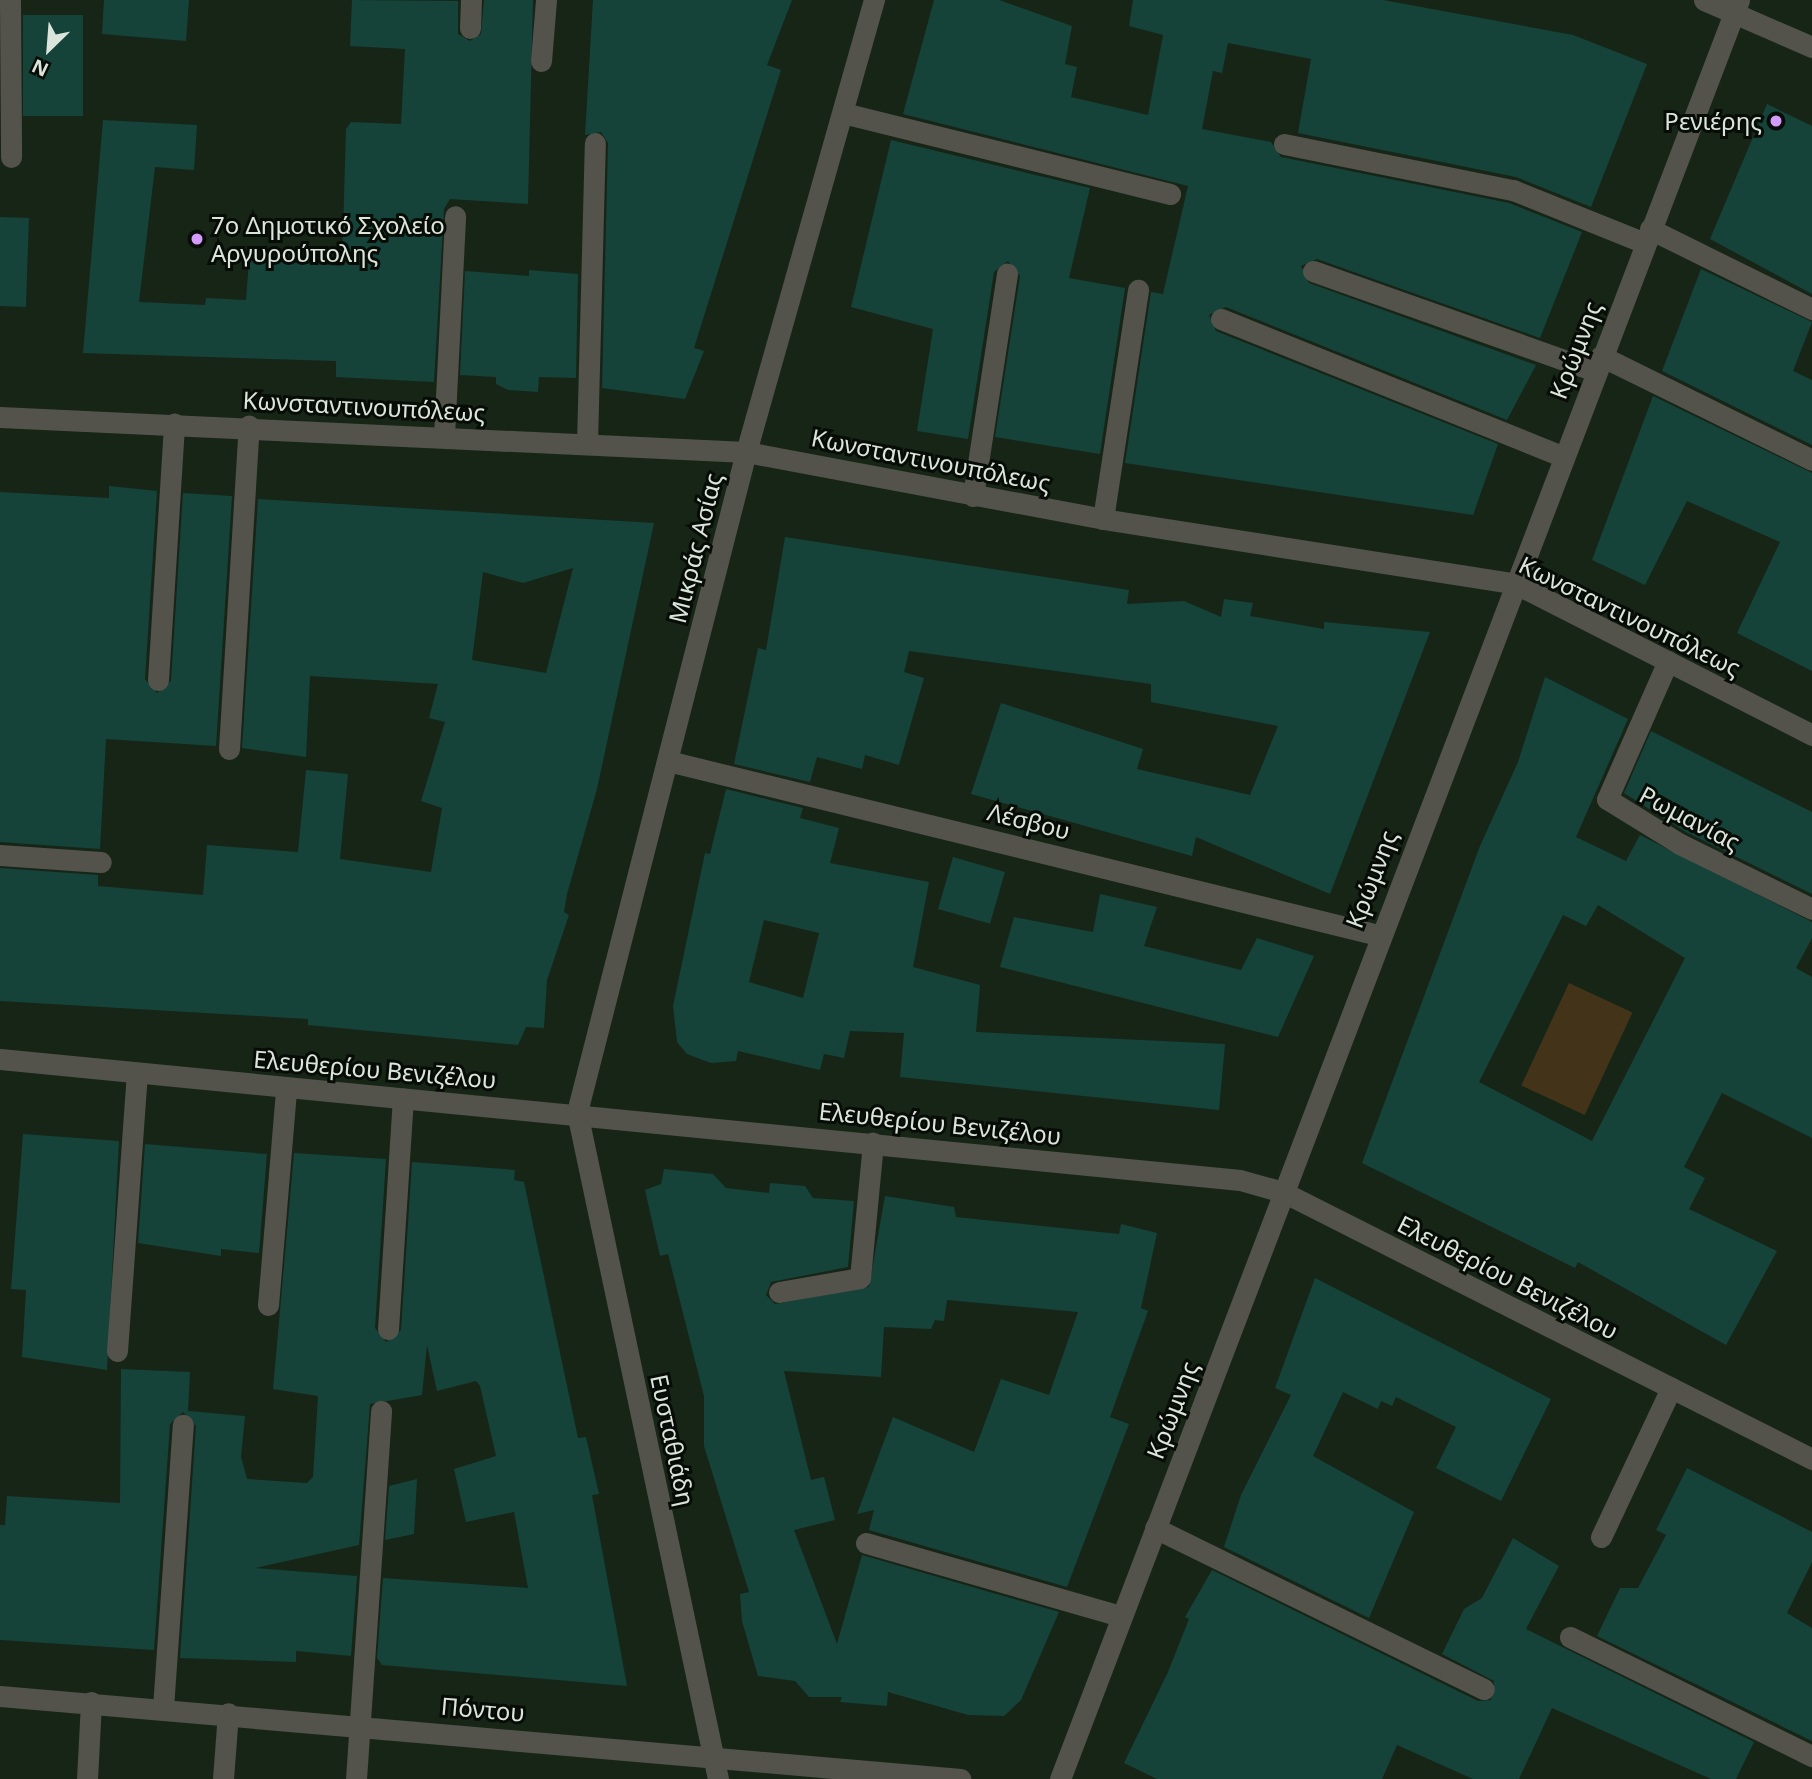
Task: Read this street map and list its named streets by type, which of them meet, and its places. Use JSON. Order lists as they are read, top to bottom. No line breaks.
{"streets":{"street":["Κρώμνης","Κωνσταντινουπόλεως","Μικράς Ασίας","Ρωμανίας","Λέσβου","Ελευθερίου Βενιζέλου","Ευσταθιάδη","Πόντου"]},"crossings":[["Κρώμνης","Κωνσταντινουπόλεως"],["Κρώμνης","Λέσβου"],["Κρώμνης","Ελευθερίου Βενιζέλου"],["Κωνσταντινουπόλεως","Μικράς Ασίας"],["Κωνσταντινουπόλεως","Ρωμανίας"],["Μικράς Ασίας","Λέσβου"],["Μικράς Ασίας","Ελευθερίου Βενιζέλου"],["Μικράς Ασίας","Ευσταθιάδη"],["Ελευθερίου Βενιζέλου","Ευσταθιάδη"],["Ευσταθιάδη","Πόντου"]],"places":["Ρενιέρης","7ο Δημοτικό Σχολείο Αργυρούπολης"],"north":"bottom left"}
